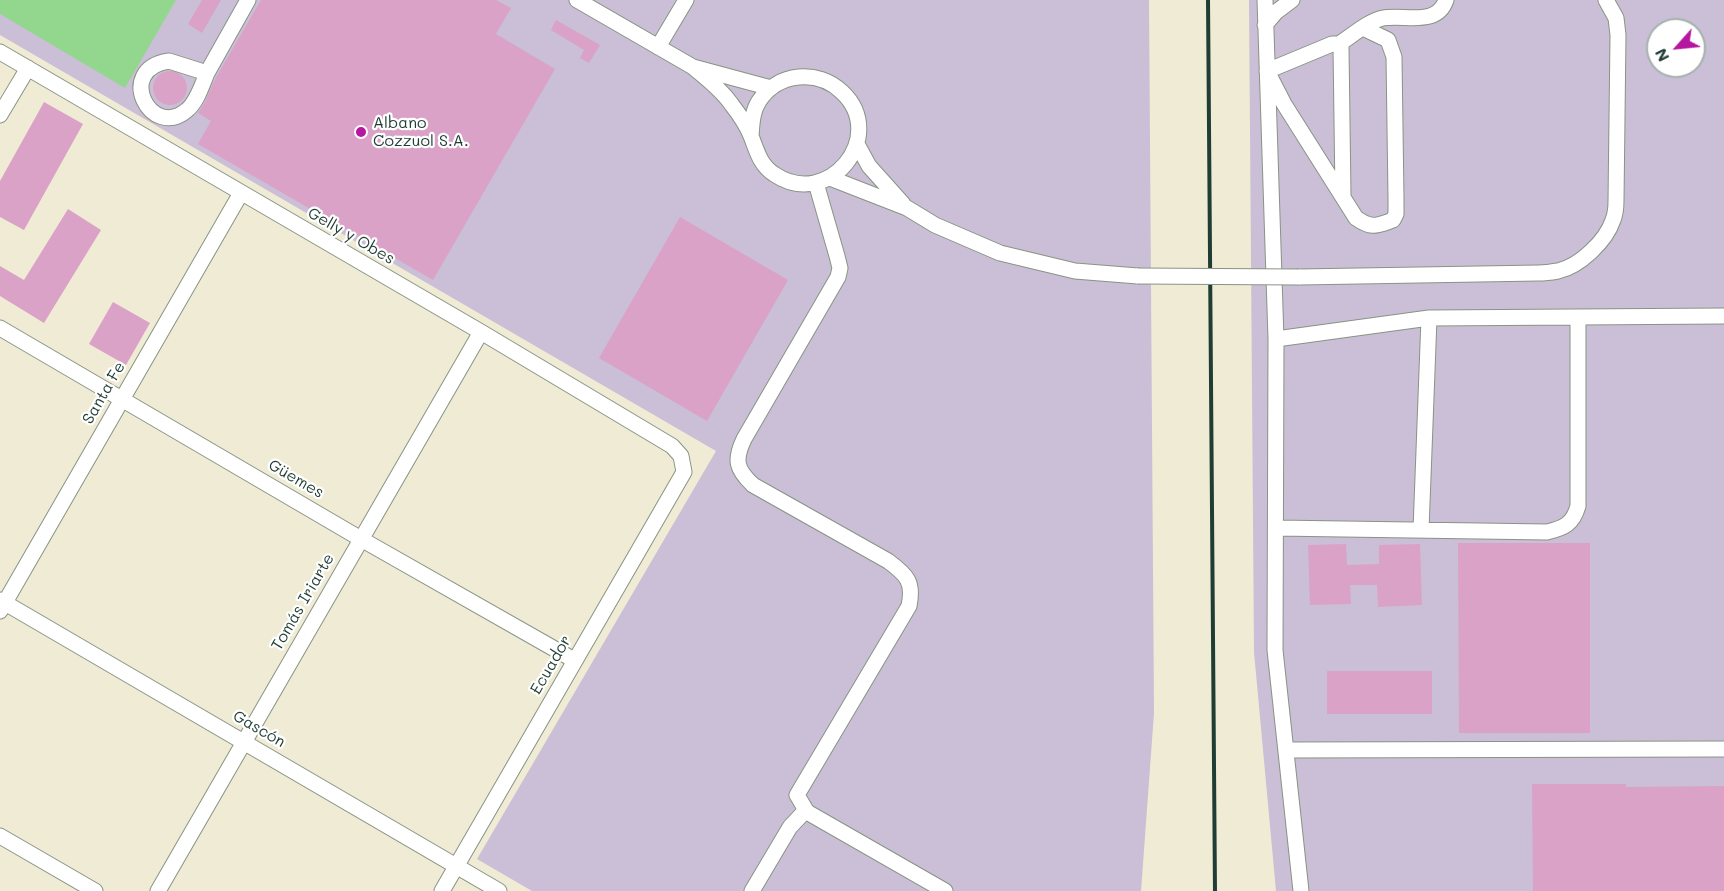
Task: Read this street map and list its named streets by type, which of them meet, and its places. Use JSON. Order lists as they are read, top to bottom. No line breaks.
{"streets":{"street":["Gelly y Obes","Santa Fe","Güemes","Tomás Iriarte","Ecuador","Gascón"]},"crossings":[["Gelly y Obes","Santa Fe"],["Gelly y Obes","Tomás Iriarte"],["Gelly y Obes","Ecuador"],["Santa Fe","Güemes"],["Santa Fe","Gascón"],["Güemes","Tomás Iriarte"],["Güemes","Ecuador"],["Tomás Iriarte","Gascón"],["Ecuador","Gascón"]],"places":["Albano Cozzuol S.A."],"north":"bottom left"}
